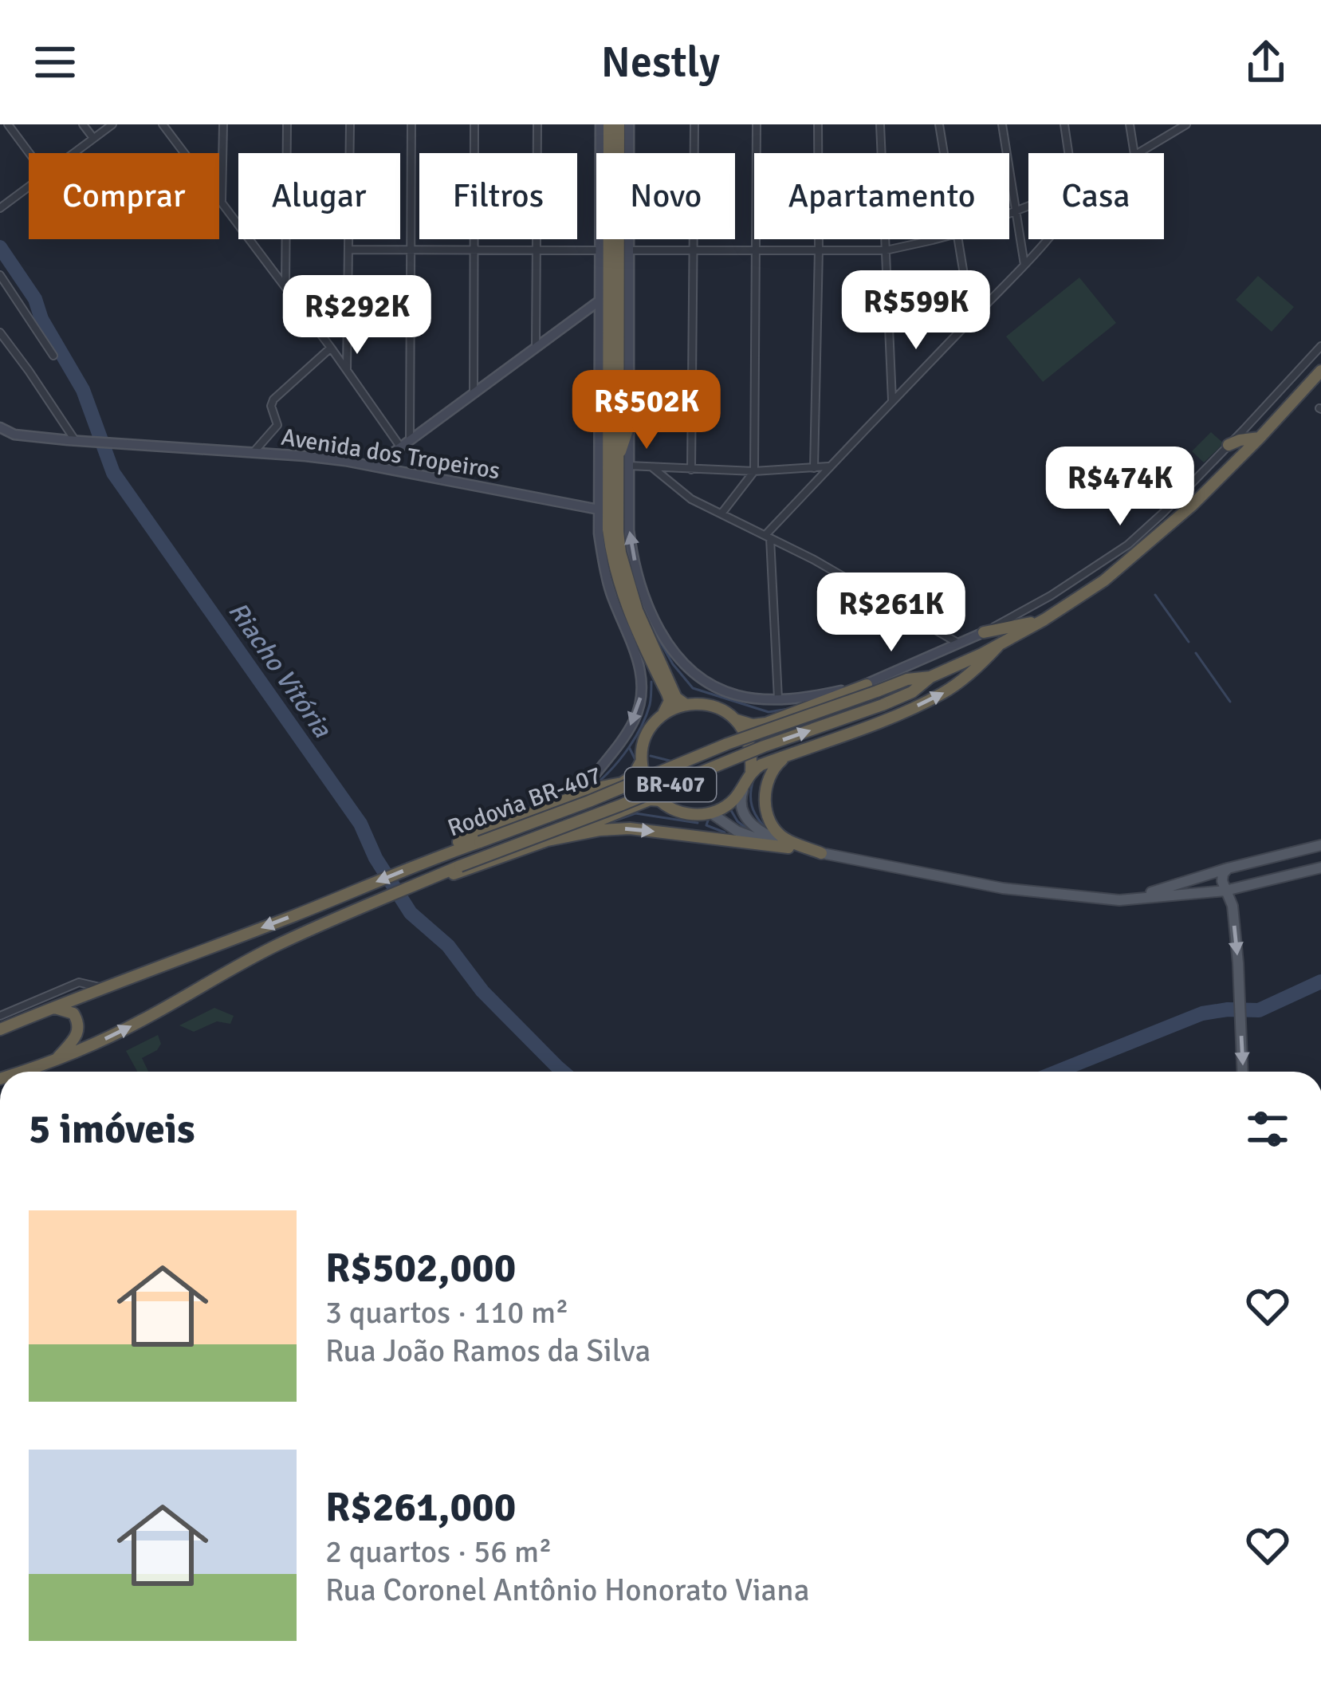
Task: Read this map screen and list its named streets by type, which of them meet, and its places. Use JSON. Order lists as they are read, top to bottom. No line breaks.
{"streets":{"highway":["BR-407","Rodovia BR-407"],"main road":["Avenida dos Tropeiros"]},"crossings":[["BR-407","Rodovia BR-407"]],"water":["Riacho Vitória"],"page":{"header":"Nestly","chip":["Comprar","Alugar","Filtros","Novo","Apartamento","Casa"],"price":["R$599K","R$292K","R$502K","R$474K","R$261K"],"heading":"5 imóveis","list":[{"name":"R$502,000","note":"3 quartos · 110 m² · Rua João Ramos da Silva"},{"name":"R$261,000","note":"2 quartos · 56 m² · Rua Coronel Antônio Honorato Viana"}]}}
